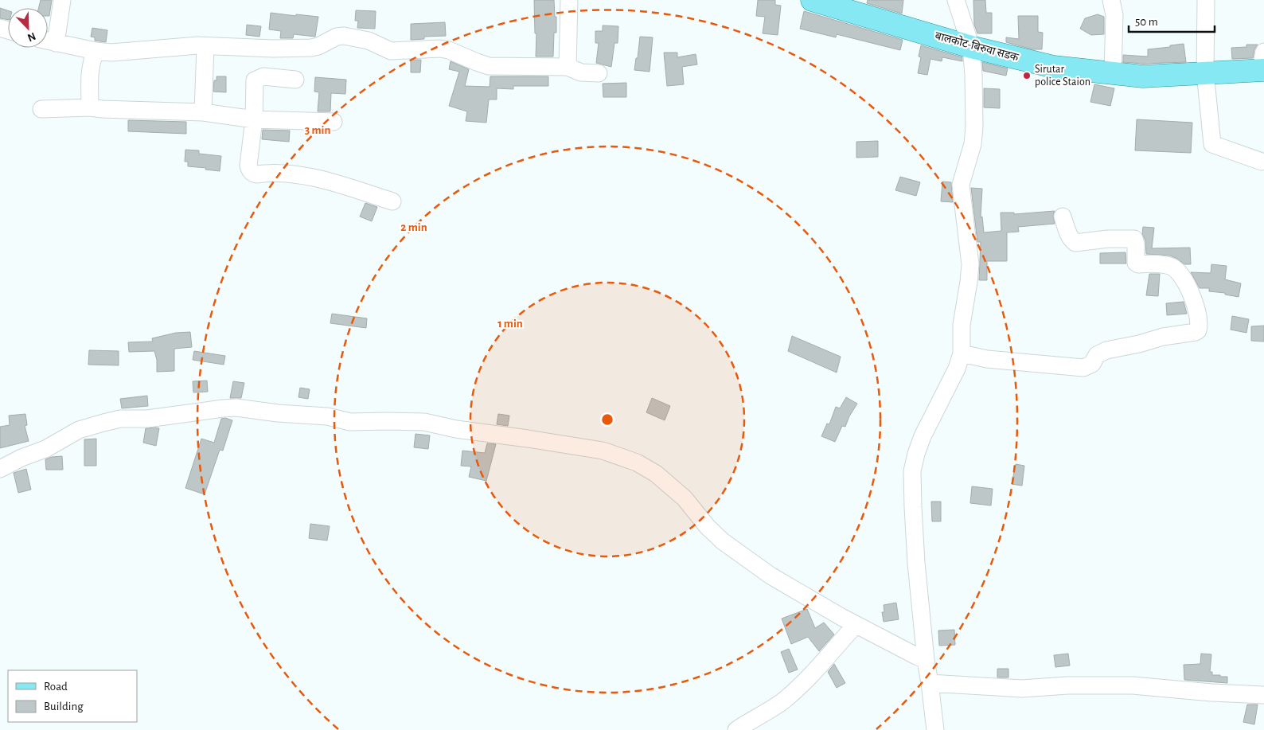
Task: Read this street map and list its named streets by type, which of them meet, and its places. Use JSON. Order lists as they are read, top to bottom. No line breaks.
{"streets":{"main road":["बालकोट-बिरुवा सडक"]},"places":["Sirutar police Staion"],"legend":["Road","Building"],"scale_bar":"50 m","north":"bottom right","rings":["3 min","2 min","1 min"]}
